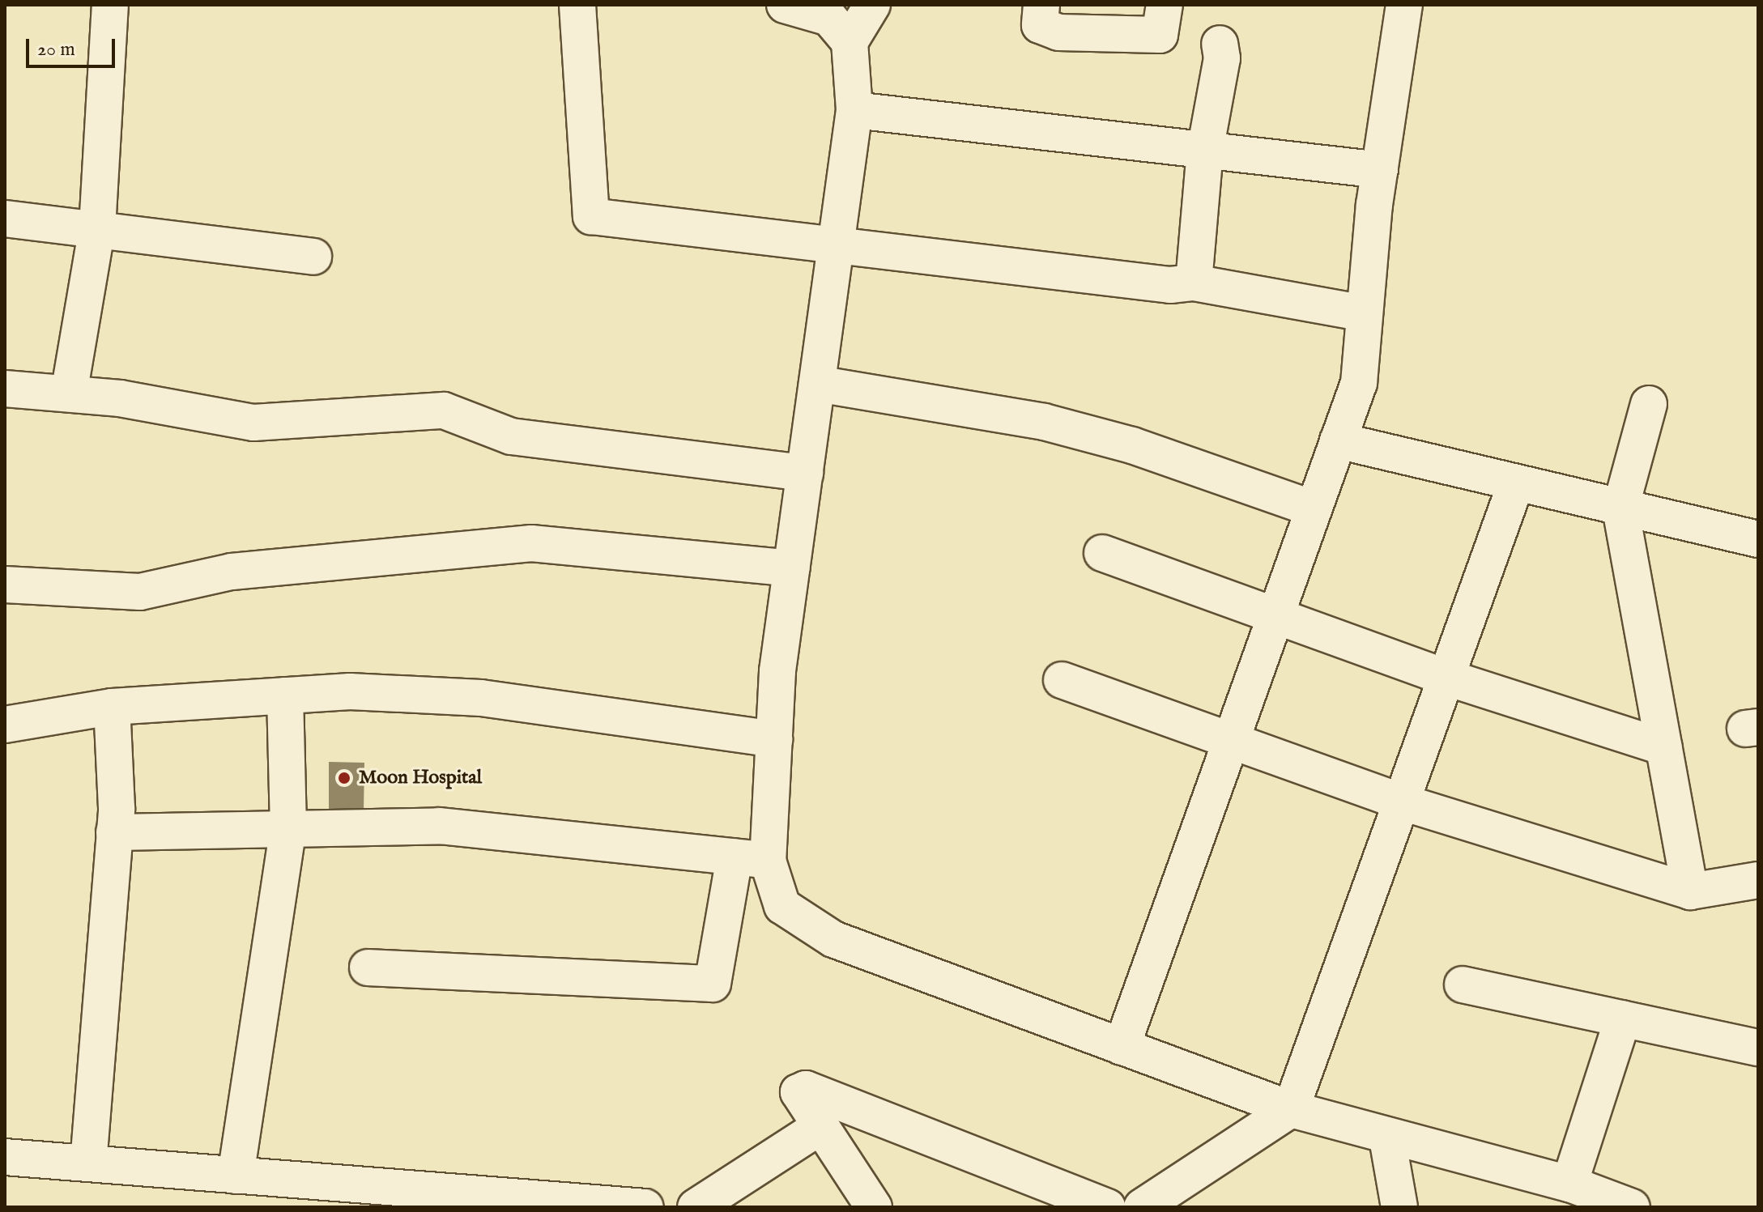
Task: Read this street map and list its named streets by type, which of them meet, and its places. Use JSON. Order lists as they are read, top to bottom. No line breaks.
{"places":["Moon Hospital"],"scale_bar":"20 m"}
